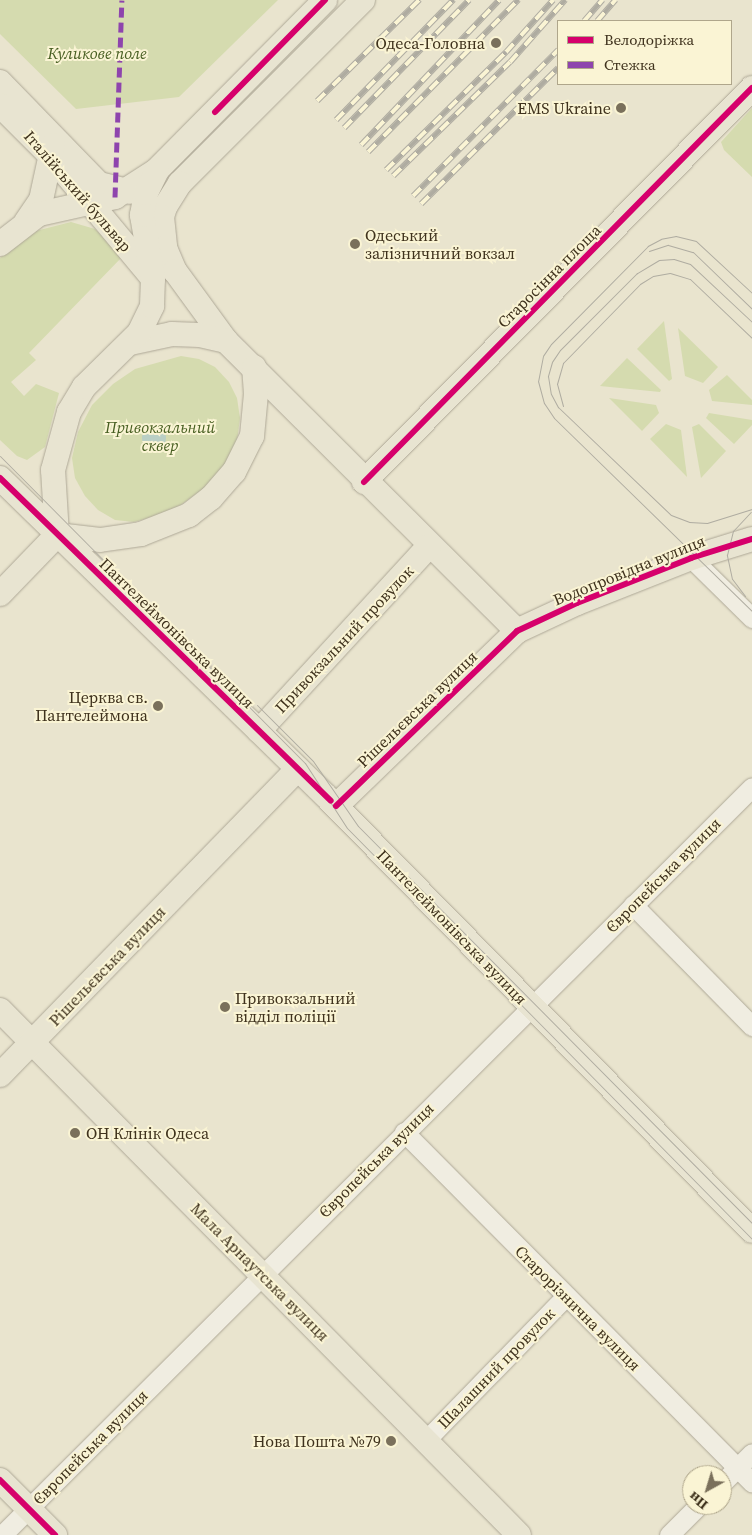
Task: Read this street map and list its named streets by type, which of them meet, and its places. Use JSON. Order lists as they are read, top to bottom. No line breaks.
{"streets":{"main road":["Італійський бульвар","Старосінна площа","Водопровідна вулиця","Пантелеймонівська вулиця","Привокзальний провулок","Рішельєвська вулиця","Мала Арнаутська вулиця"],"street":["Європейська вулиця","Старорізнична вулиця","Шалашний провулок"]},"crossings":[["Водопровідна вулиця","Рішельєвська вулиця"],["Пантелеймонівська вулиця","Привокзальний провулок"],["Пантелеймонівська вулиця","Рішельєвська вулиця"],["Пантелеймонівська вулиця","Європейська вулиця"],["Рішельєвська вулиця","Мала Арнаутська вулиця"],["Європейська вулиця","Мала Арнаутська вулиця"],["Європейська вулиця","Старорізнична вулиця"],["Мала Арнаутська вулиця","Шалашний провулок"],["Старорізнична вулиця","Шалашний провулок"]],"parks":["Куликове поле","Привокзальний сквер"],"places":["Одеса-Головна","EMS Ukraine","Одеський залізничний вокзал","Церква св. Пантелеймона","Привокзальний відділ поліції","ОН Клінік Одеса","Нова Пошта №79"],"legend":["Велодоріжка","Стежка"],"north":"bottom left"}
